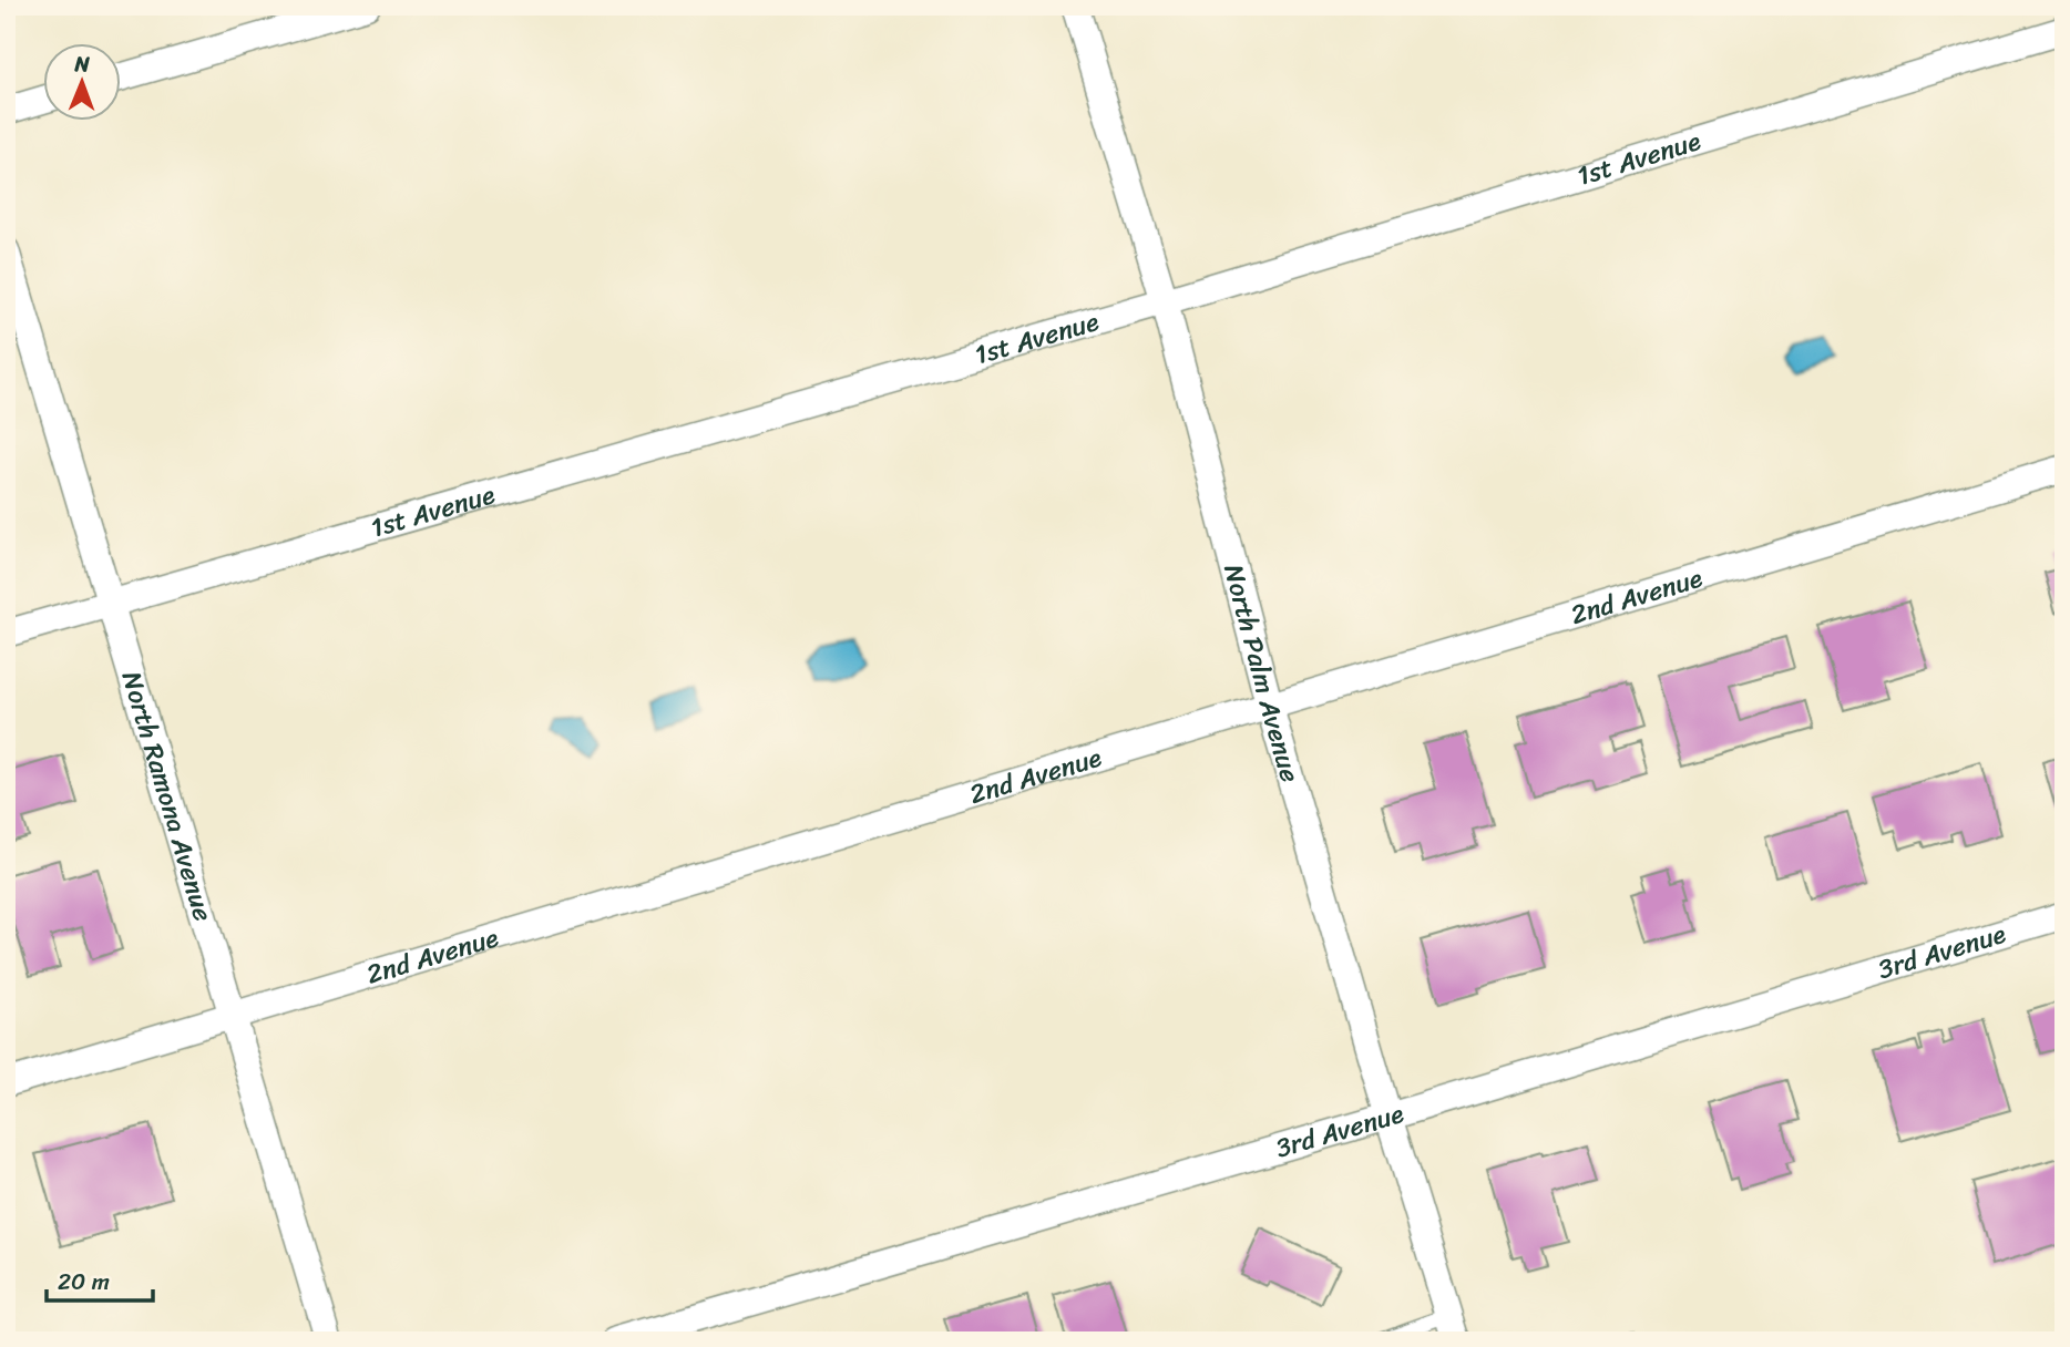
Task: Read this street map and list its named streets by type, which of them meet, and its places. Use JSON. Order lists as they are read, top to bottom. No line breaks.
{"streets":{"street":["1st Avenue","2nd Avenue","North Palm Avenue","North Ramona Avenue","3rd Avenue"]},"crossings":[["1st Avenue","North Palm Avenue"],["1st Avenue","North Ramona Avenue"],["2nd Avenue","North Palm Avenue"],["2nd Avenue","North Ramona Avenue"],["North Palm Avenue","3rd Avenue"]],"scale_bar":"20 m","north":"top"}
